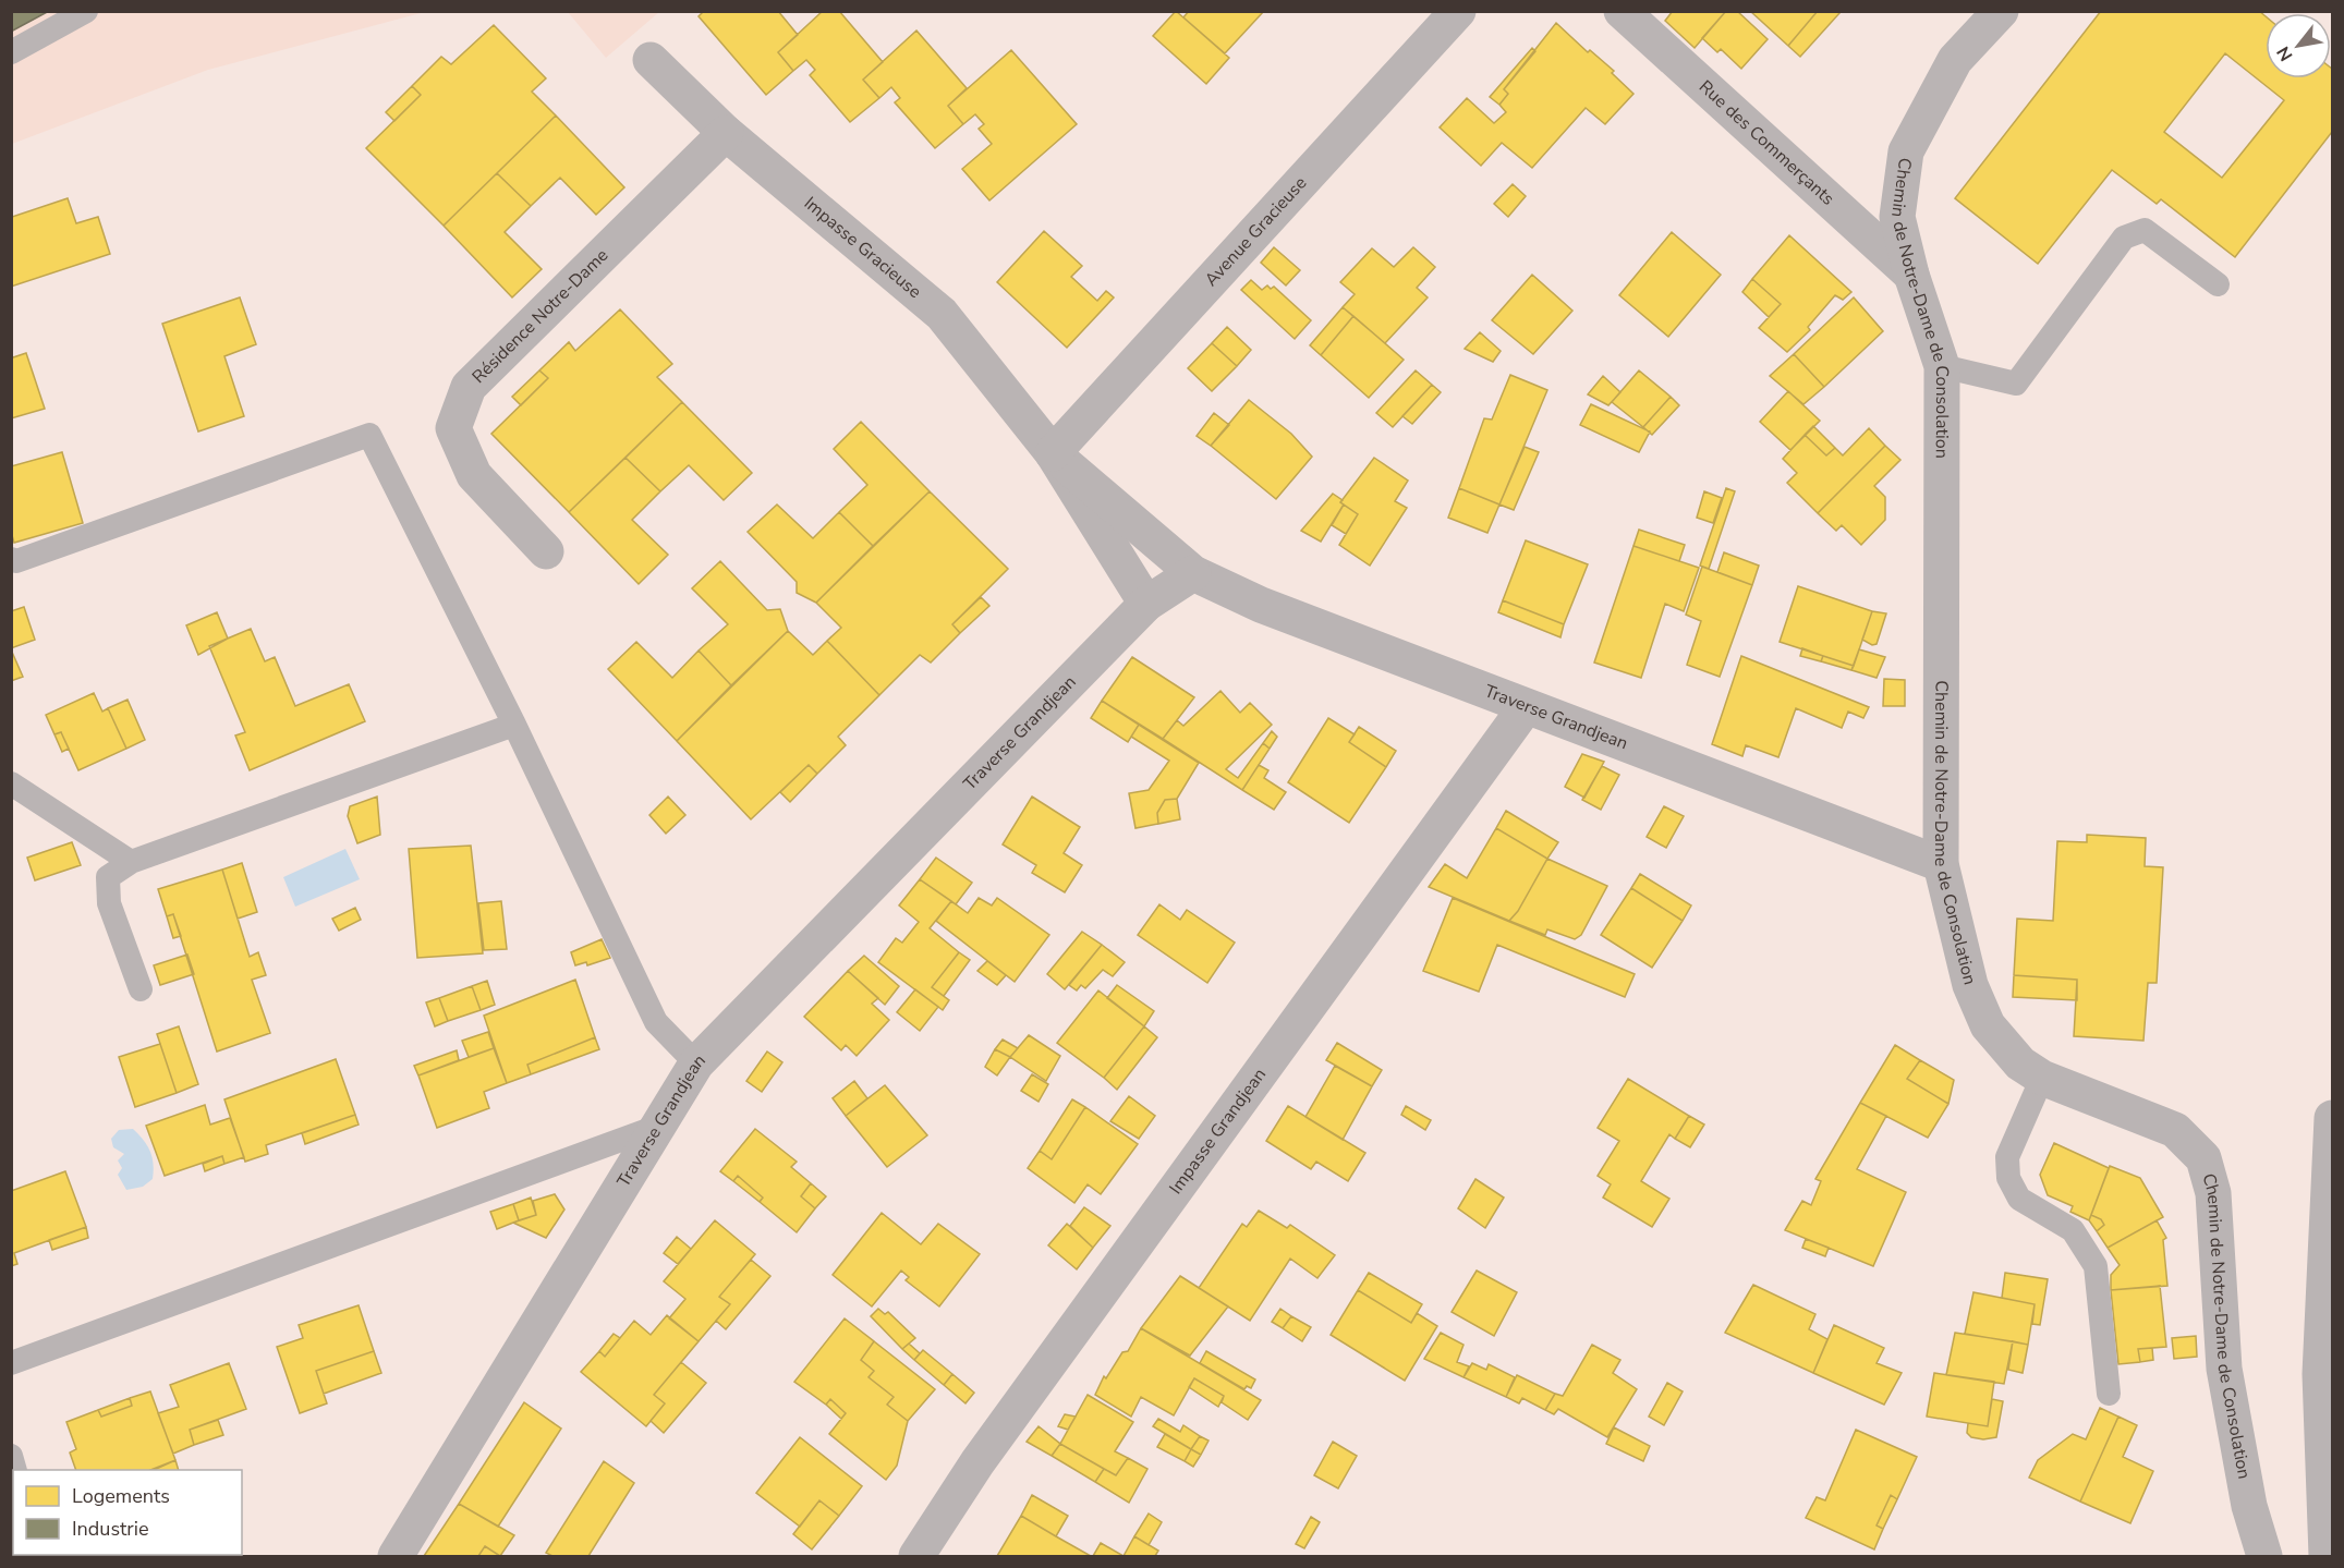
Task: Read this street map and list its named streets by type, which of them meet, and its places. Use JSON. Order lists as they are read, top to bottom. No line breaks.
{"streets":{"street":["Rue des Commerçants","Avenue Gracieuse","Impasse Gracieuse","Chemin de Notre-Dame de Consolation","Résidence Notre-Dame","Traverse Grandjean","Impasse Grandjean"]},"crossings":[["Rue des Commerçants","Chemin de Notre-Dame de Consolation"],["Avenue Gracieuse","Impasse Gracieuse"],["Impasse Gracieuse","Résidence Notre-Dame"],["Impasse Gracieuse","Traverse Grandjean"],["Chemin de Notre-Dame de Consolation","Traverse Grandjean"],["Traverse Grandjean","Impasse Grandjean"]],"legend":["Logements","Industrie"],"north":"bottom left"}
